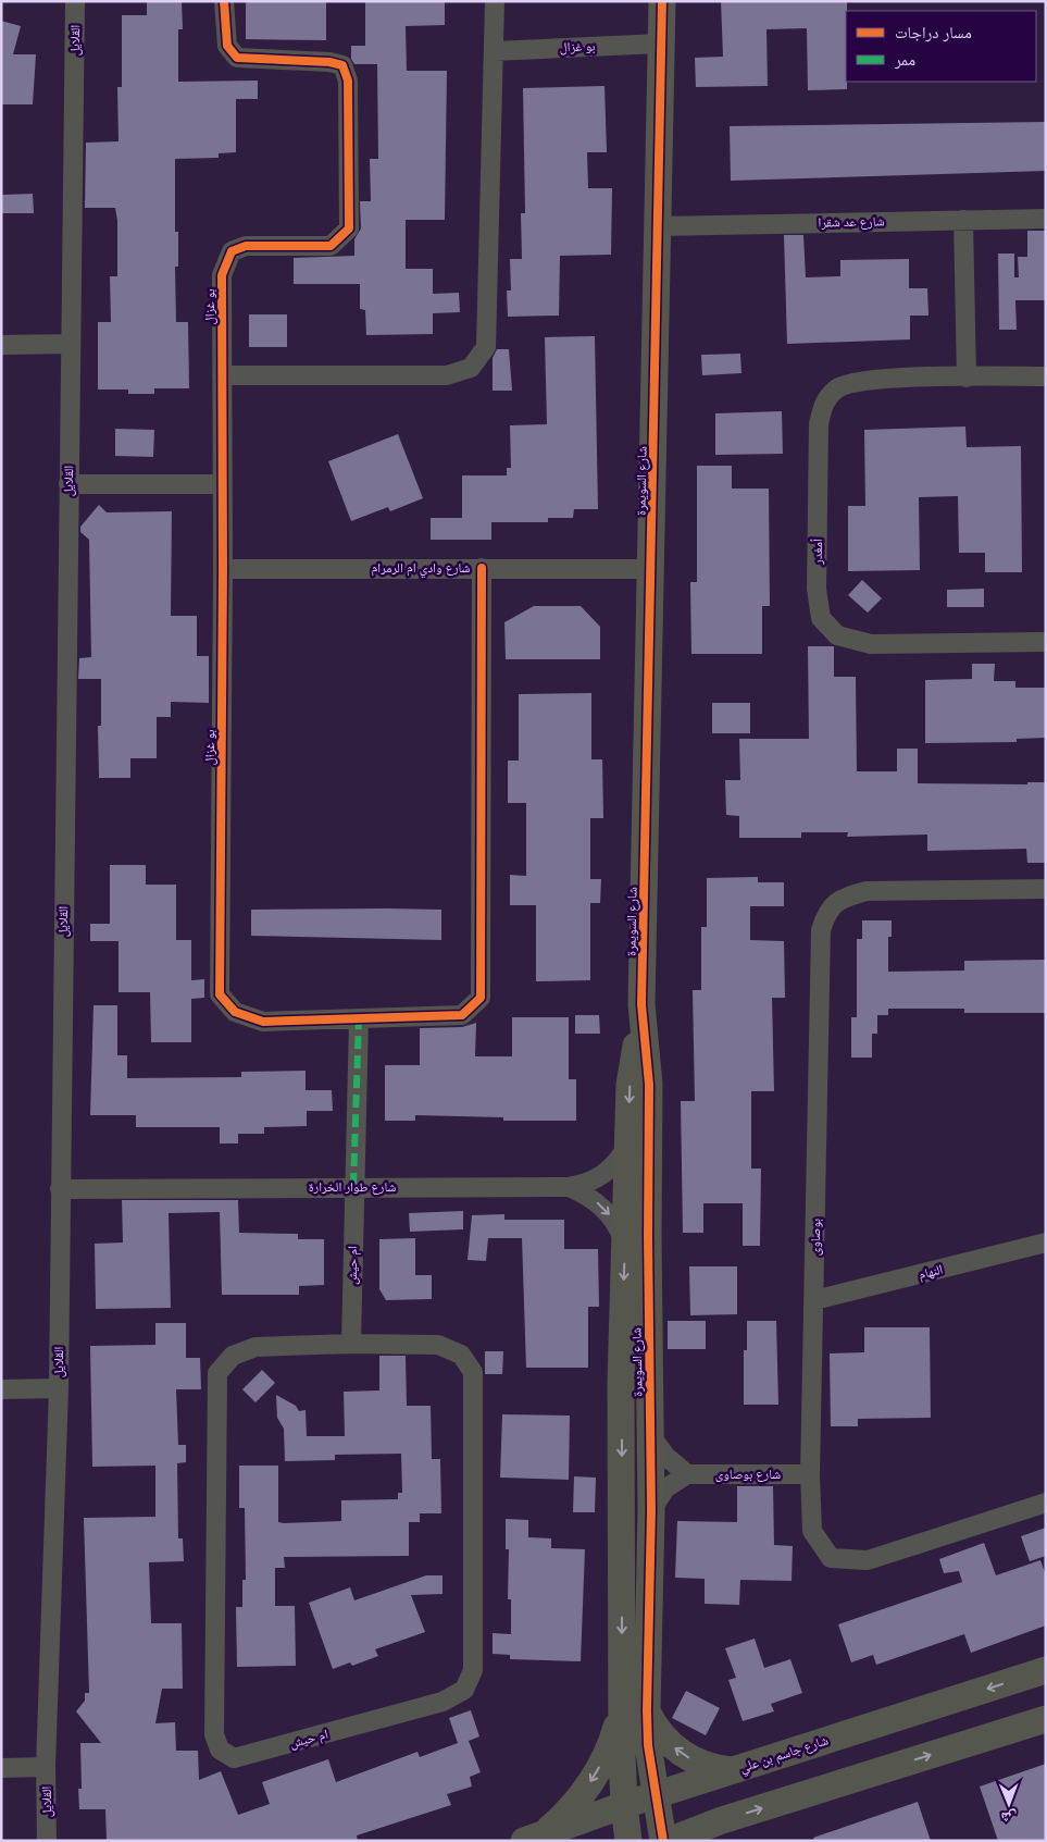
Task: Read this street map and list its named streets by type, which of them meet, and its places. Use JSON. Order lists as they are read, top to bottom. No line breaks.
{"streets":{"street":["القلايل","بو غزال","شارع عد شقرا","شارع السويمرة","أمغدر","شارع وادي ام الرمرام","شارع طوار الخرارة","بوصاوى","ام حيش","النهام","شارع بوصاوى","شارع جاسم بن علي"]},"crossings":[["القلايل","شارع طوار الخرارة"],["بو غزال","شارع السويمرة"],["بو غزال","شارع وادي ام الرمرام"],["شارع عد شقرا","شارع السويمرة"],["شارع السويمرة","شارع وادي ام الرمرام"],["شارع السويمرة","شارع طوار الخرارة"],["شارع السويمرة","شارع جاسم بن علي"],["شارع طوار الخرارة","ام حيش"],["بوصاوى","النهام"],["بوصاوى","شارع بوصاوى"]],"legend":["مسار دراجات","ممر"],"north":"bottom"}
